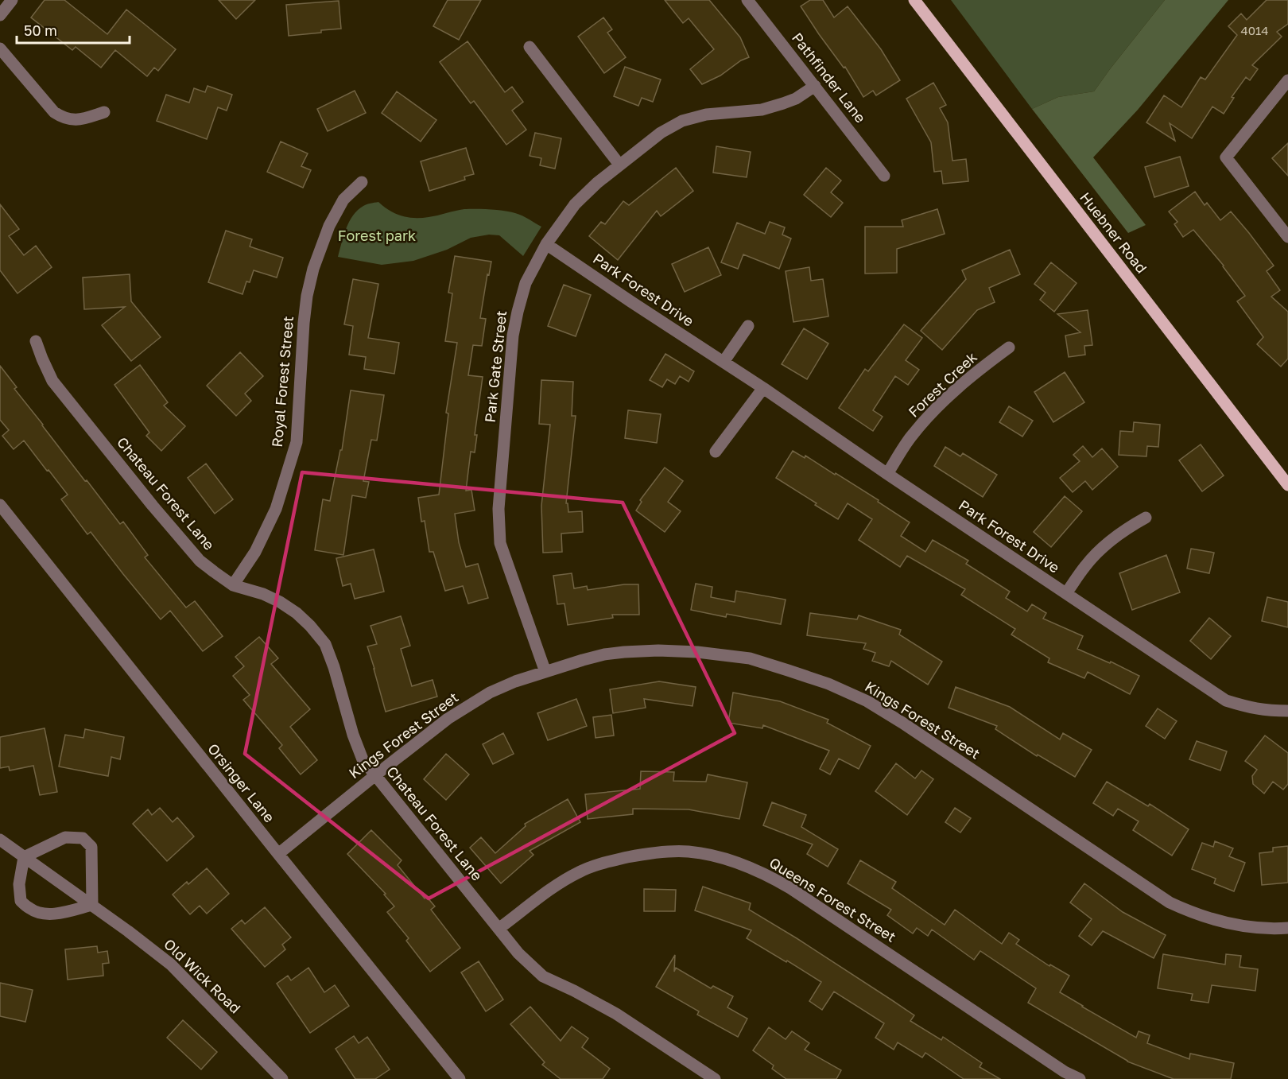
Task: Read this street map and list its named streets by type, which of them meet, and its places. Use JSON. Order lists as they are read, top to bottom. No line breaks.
{"streets":{"main road":["Huebner Road"],"street":["Pathfinder Lane","Park Forest Drive","Park Gate Street","Royal Forest Street","Forest Creek","Chateau Forest Lane","Kings Forest Street","Orsinger Lane","Queens Forest Street","Old Wick Road"]},"crossings":[["Pathfinder Lane","Park Gate Street"],["Park Forest Drive","Park Gate Street"],["Park Forest Drive","Forest Creek"],["Park Gate Street","Kings Forest Street"],["Royal Forest Street","Chateau Forest Lane"],["Chateau Forest Lane","Kings Forest Street"],["Chateau Forest Lane","Queens Forest Street"],["Kings Forest Street","Orsinger Lane"]],"parks":["Forest park"],"house_numbers":["4014"],"scale_bar":"50 m"}
